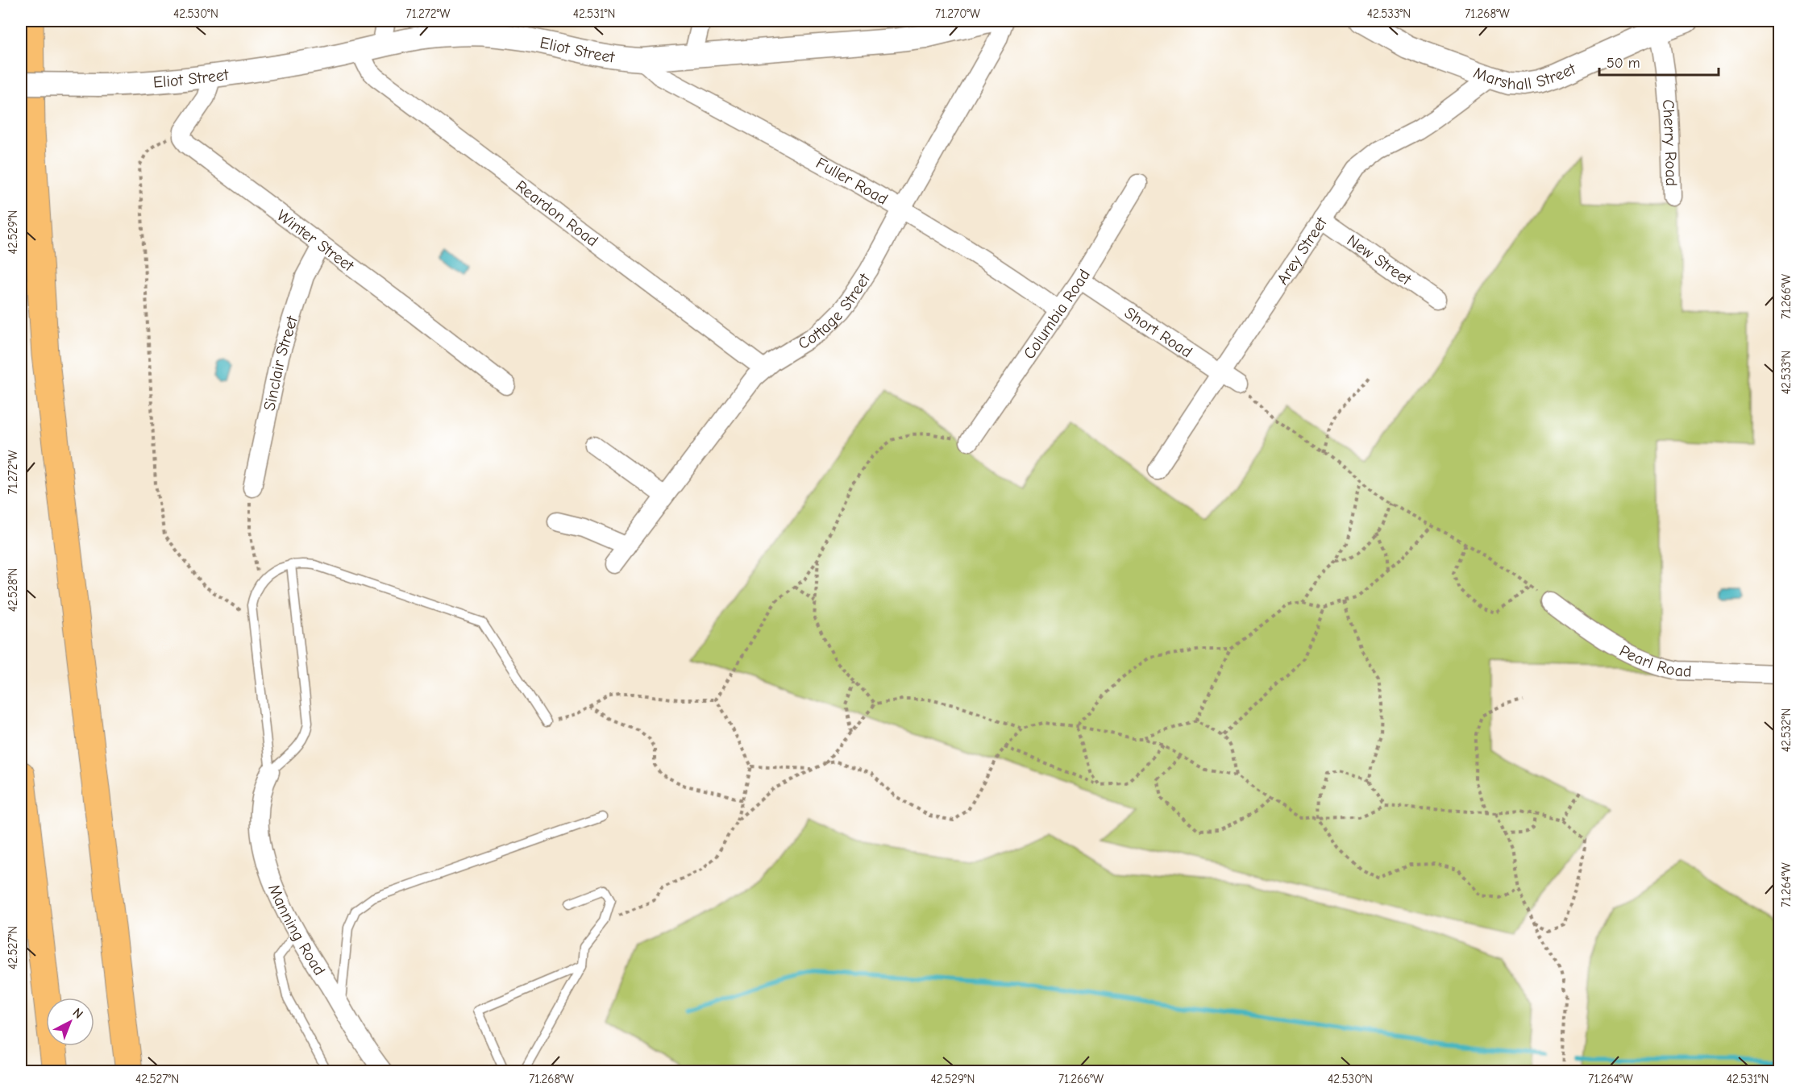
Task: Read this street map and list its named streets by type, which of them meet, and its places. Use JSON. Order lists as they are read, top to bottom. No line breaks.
{"streets":{"street":["Eliot Street","Marshall Street","Cherry Road","Fuller Road","Reardon Road","Winter Street","Arey Street","New Street","Cottage Street","Columbia Road","Short Road","Sinclair Street","Pearl Road","Manning Road"]},"crossings":[["Eliot Street","Fuller Road"],["Eliot Street","Reardon Road"],["Marshall Street","Cherry Road"],["Marshall Street","Arey Street"],["Fuller Road","Cottage Street"],["Fuller Road","Columbia Road"],["Reardon Road","Cottage Street"],["Winter Street","Sinclair Street"],["Arey Street","New Street"],["Arey Street","Short Road"],["Columbia Road","Short Road"]],"scale_bar":"50 m","north":"top right","coordinates":["42.530°N","71.272°W","42.531°N","71.270°W","42.533°N","71.268°W","42.529°N","71.266°W","42.528°N","42.532°N","71.264°W","42.527°N"]}
